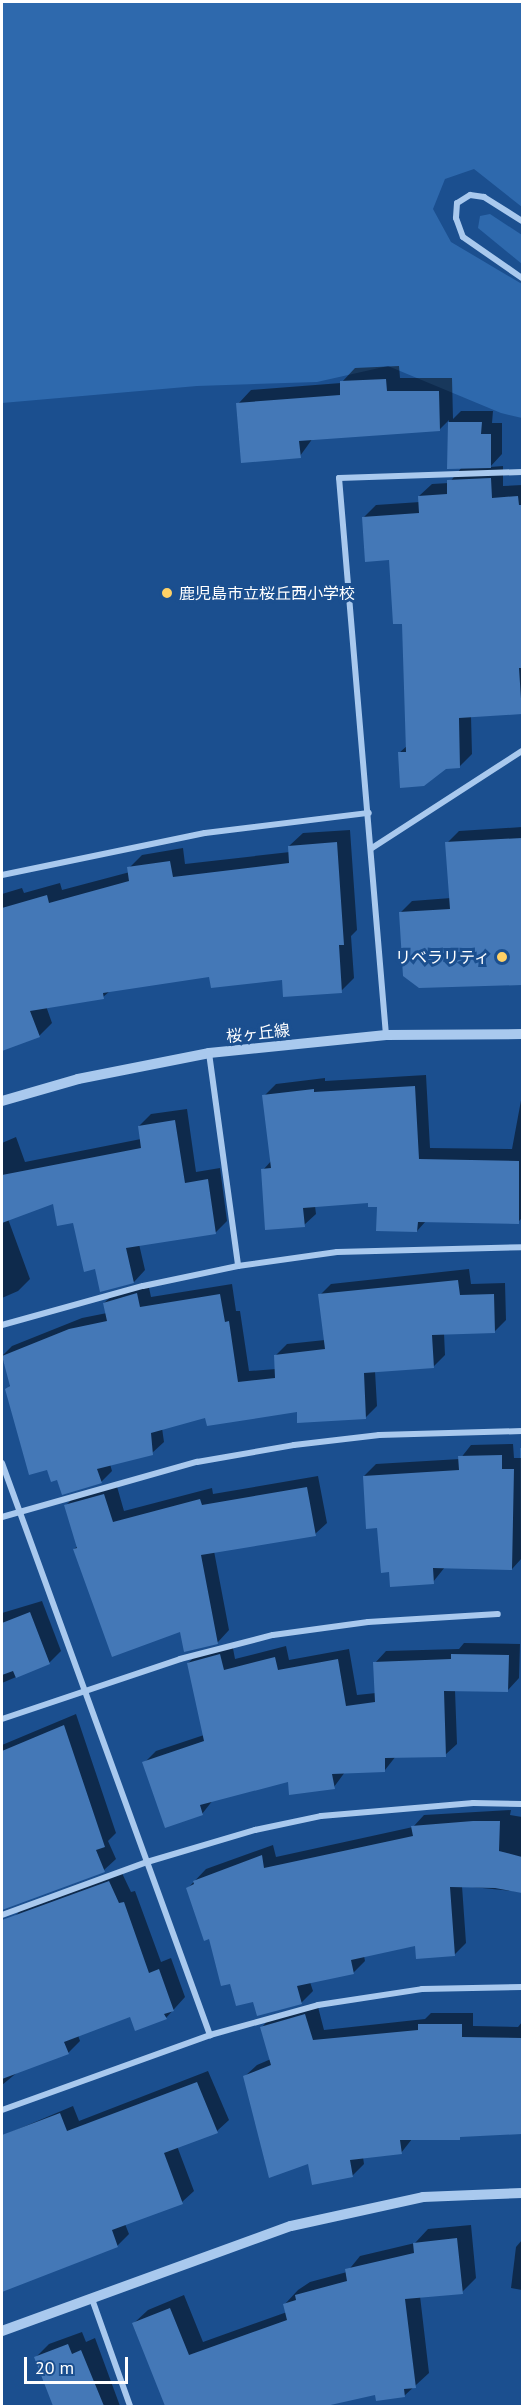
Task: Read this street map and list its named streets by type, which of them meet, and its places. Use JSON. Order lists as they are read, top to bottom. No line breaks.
{"streets":{"street":["桜ヶ丘線"]},"places":["鹿児島市立桜丘西小学校","リベラリティ"],"scale_bar":"20 m"}
